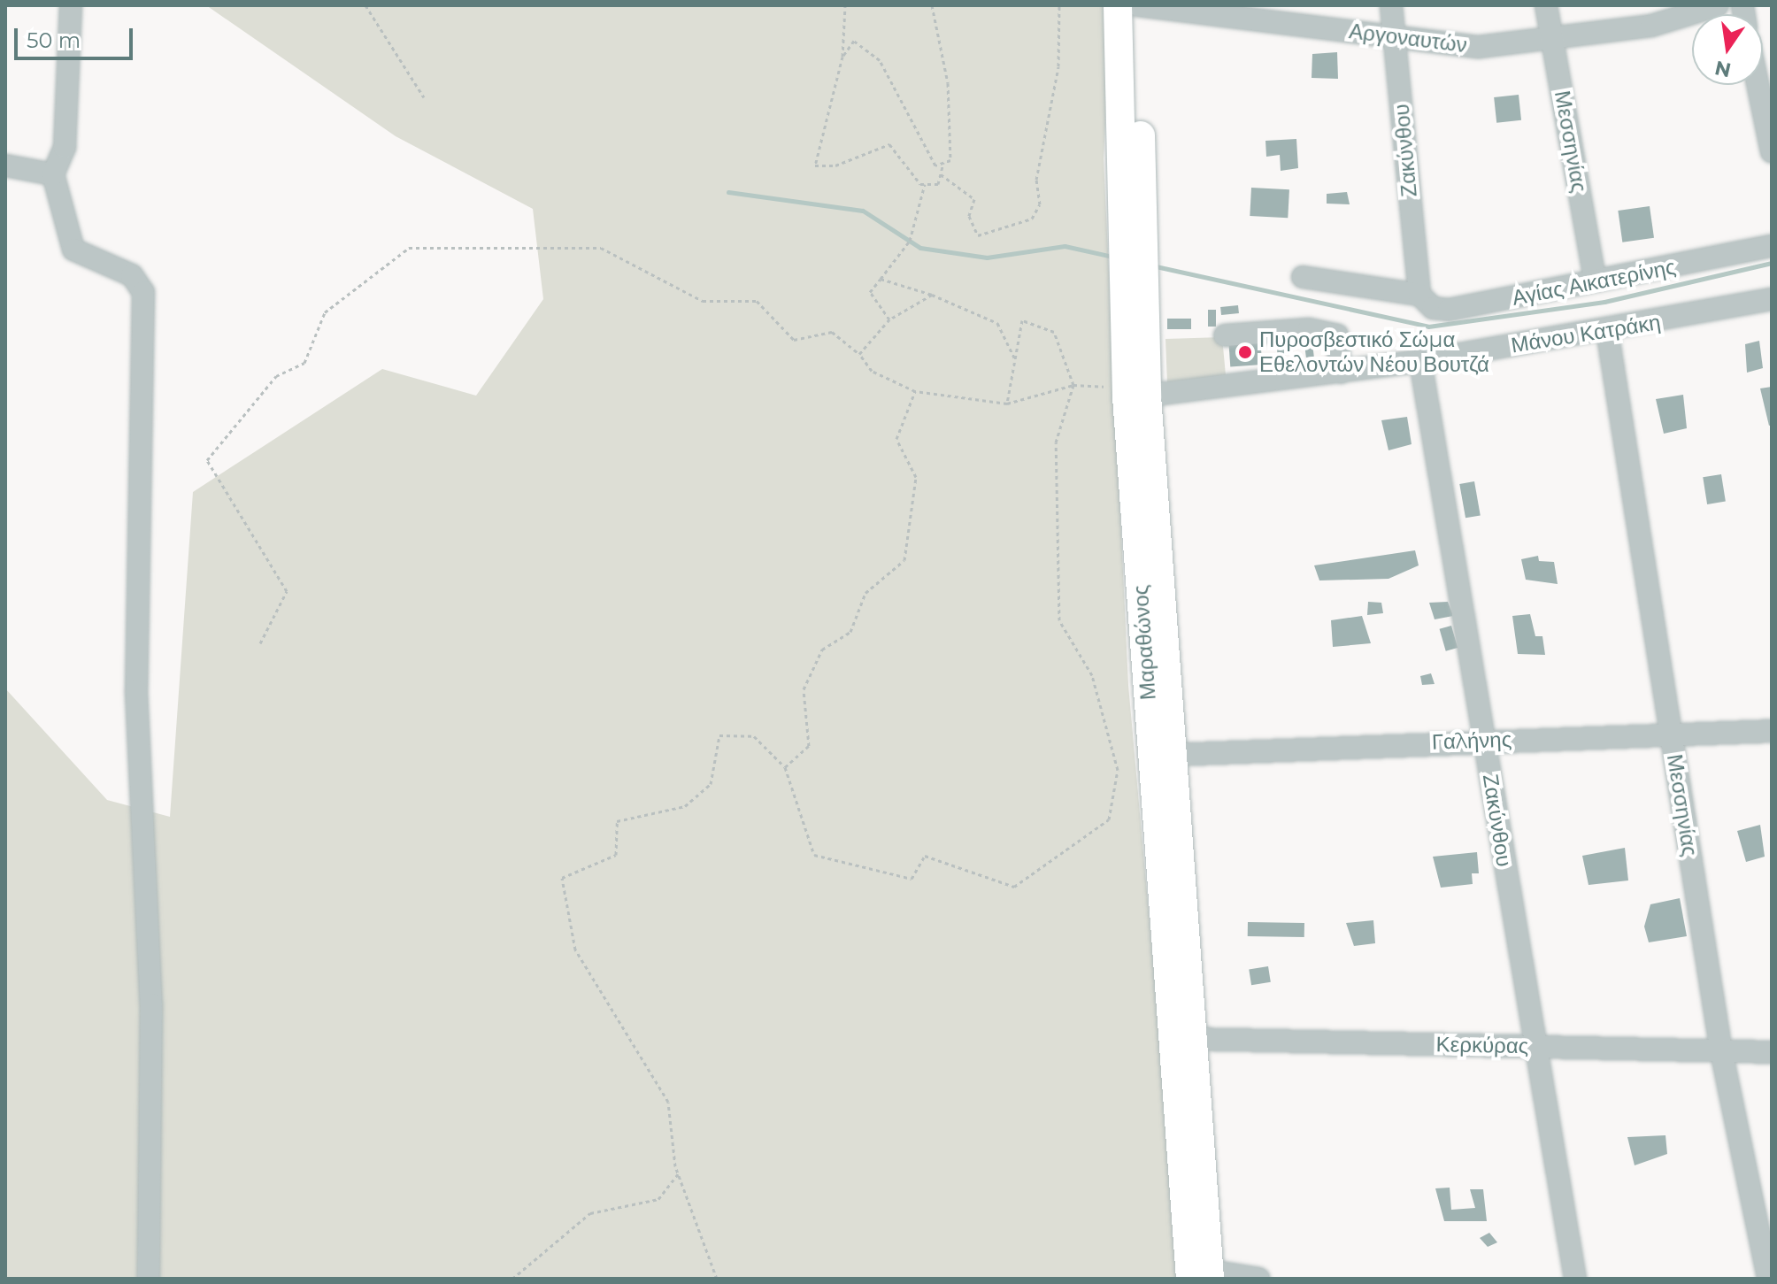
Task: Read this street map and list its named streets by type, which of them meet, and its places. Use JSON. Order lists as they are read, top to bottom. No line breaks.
{"streets":{"main road":["Μαραθώνος"],"street":["Αργοναυτών","Μεσσηνίας","Ζακύνθου","Αγίας Αικατερίνης","Μάνου Κατράκη","Γαλήνης","Κερκύρας"]},"crossings":[["Αργοναυτών","Μεσσηνίας"],["Αργοναυτών","Ζακύνθου"],["Αργοναυτών","Μαραθώνος"],["Μεσσηνίας","Αγίας Αικατερίνης"],["Μεσσηνίας","Μάνου Κατράκη"],["Μεσσηνίας","Γαλήνης"],["Μεσσηνίας","Κερκύρας"],["Ζακύνθου","Αγίας Αικατερίνης"],["Ζακύνθου","Μάνου Κατράκη"],["Ζακύνθου","Γαλήνης"],["Ζακύνθου","Κερκύρας"],["Μάνου Κατράκη","Μαραθώνος"],["Μαραθώνος","Γαλήνης"],["Μαραθώνος","Κερκύρας"]],"places":["Πυροσβεστικό Σώμα Εθελοντών Νέου Βουτζά"],"scale_bar":"50 m","north":"bottom"}
